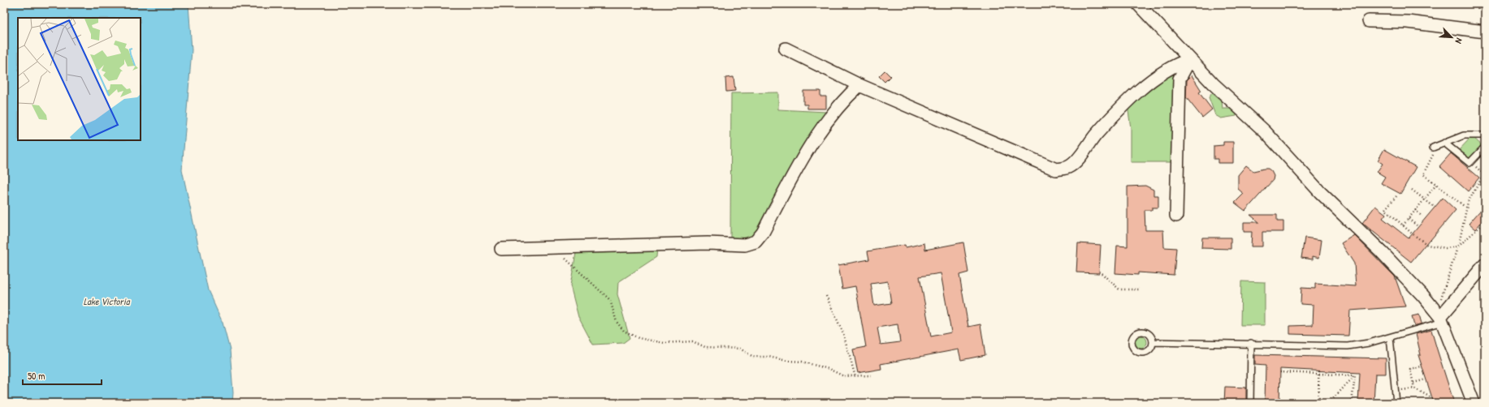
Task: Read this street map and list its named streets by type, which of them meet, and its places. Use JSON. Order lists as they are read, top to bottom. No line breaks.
{"water":["Lake Victoria"],"scale_bar":"50 m","north":"bottom right"}
